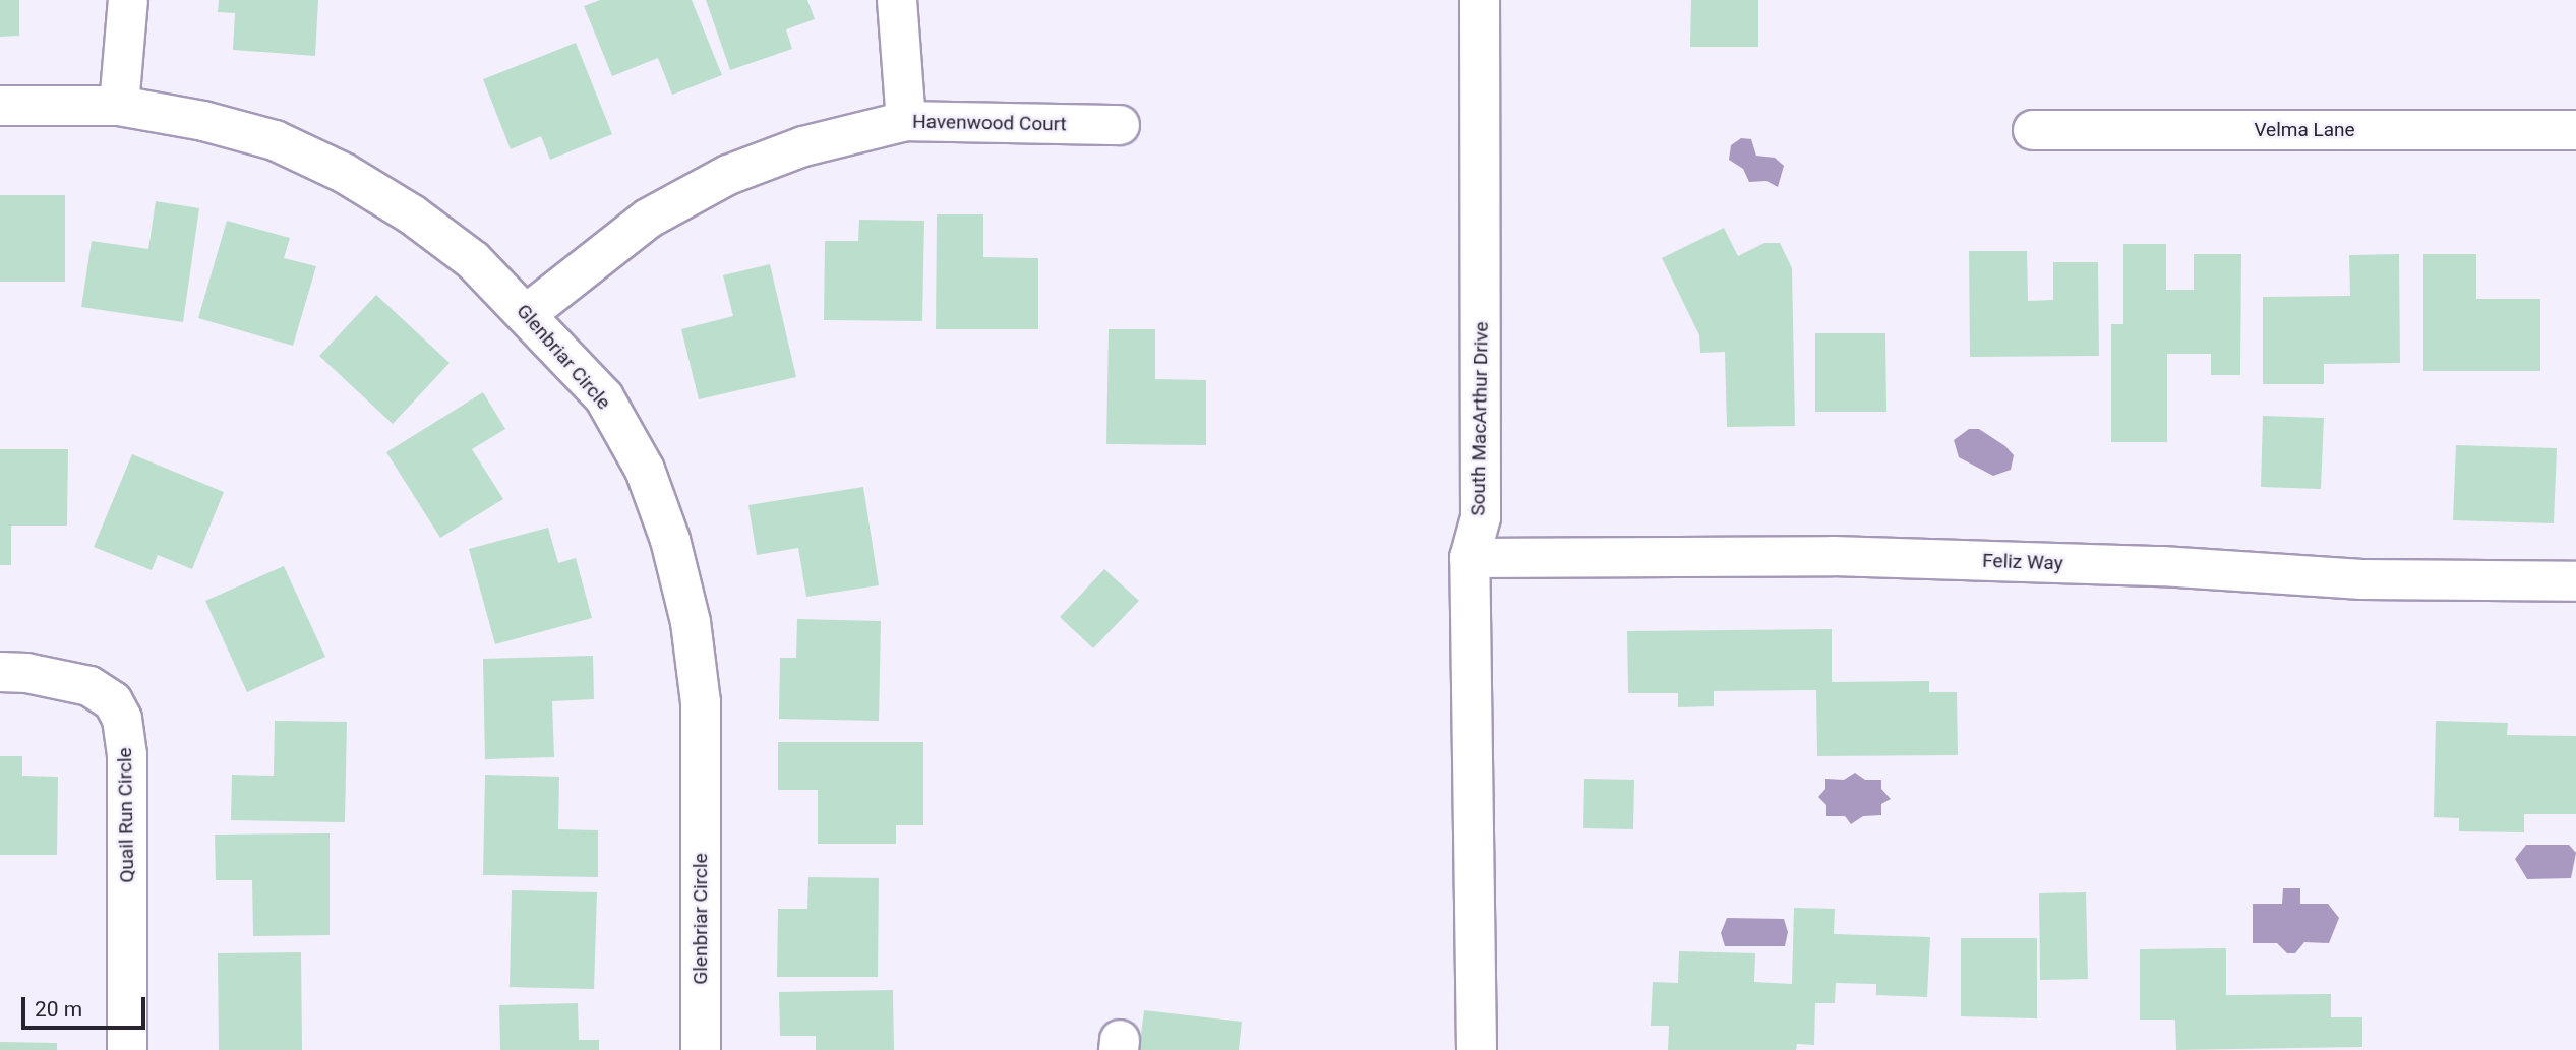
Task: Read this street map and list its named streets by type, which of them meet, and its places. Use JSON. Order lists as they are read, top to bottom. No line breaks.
{"streets":{"street":["Havenwood Court","Velma Lane","Glenbriar Circle","South MacArthur Drive","Feliz Way","Quail Run Circle"]},"crossings":[["Havenwood Court","Glenbriar Circle"],["South MacArthur Drive","Feliz Way"]],"scale_bar":"20 m"}
